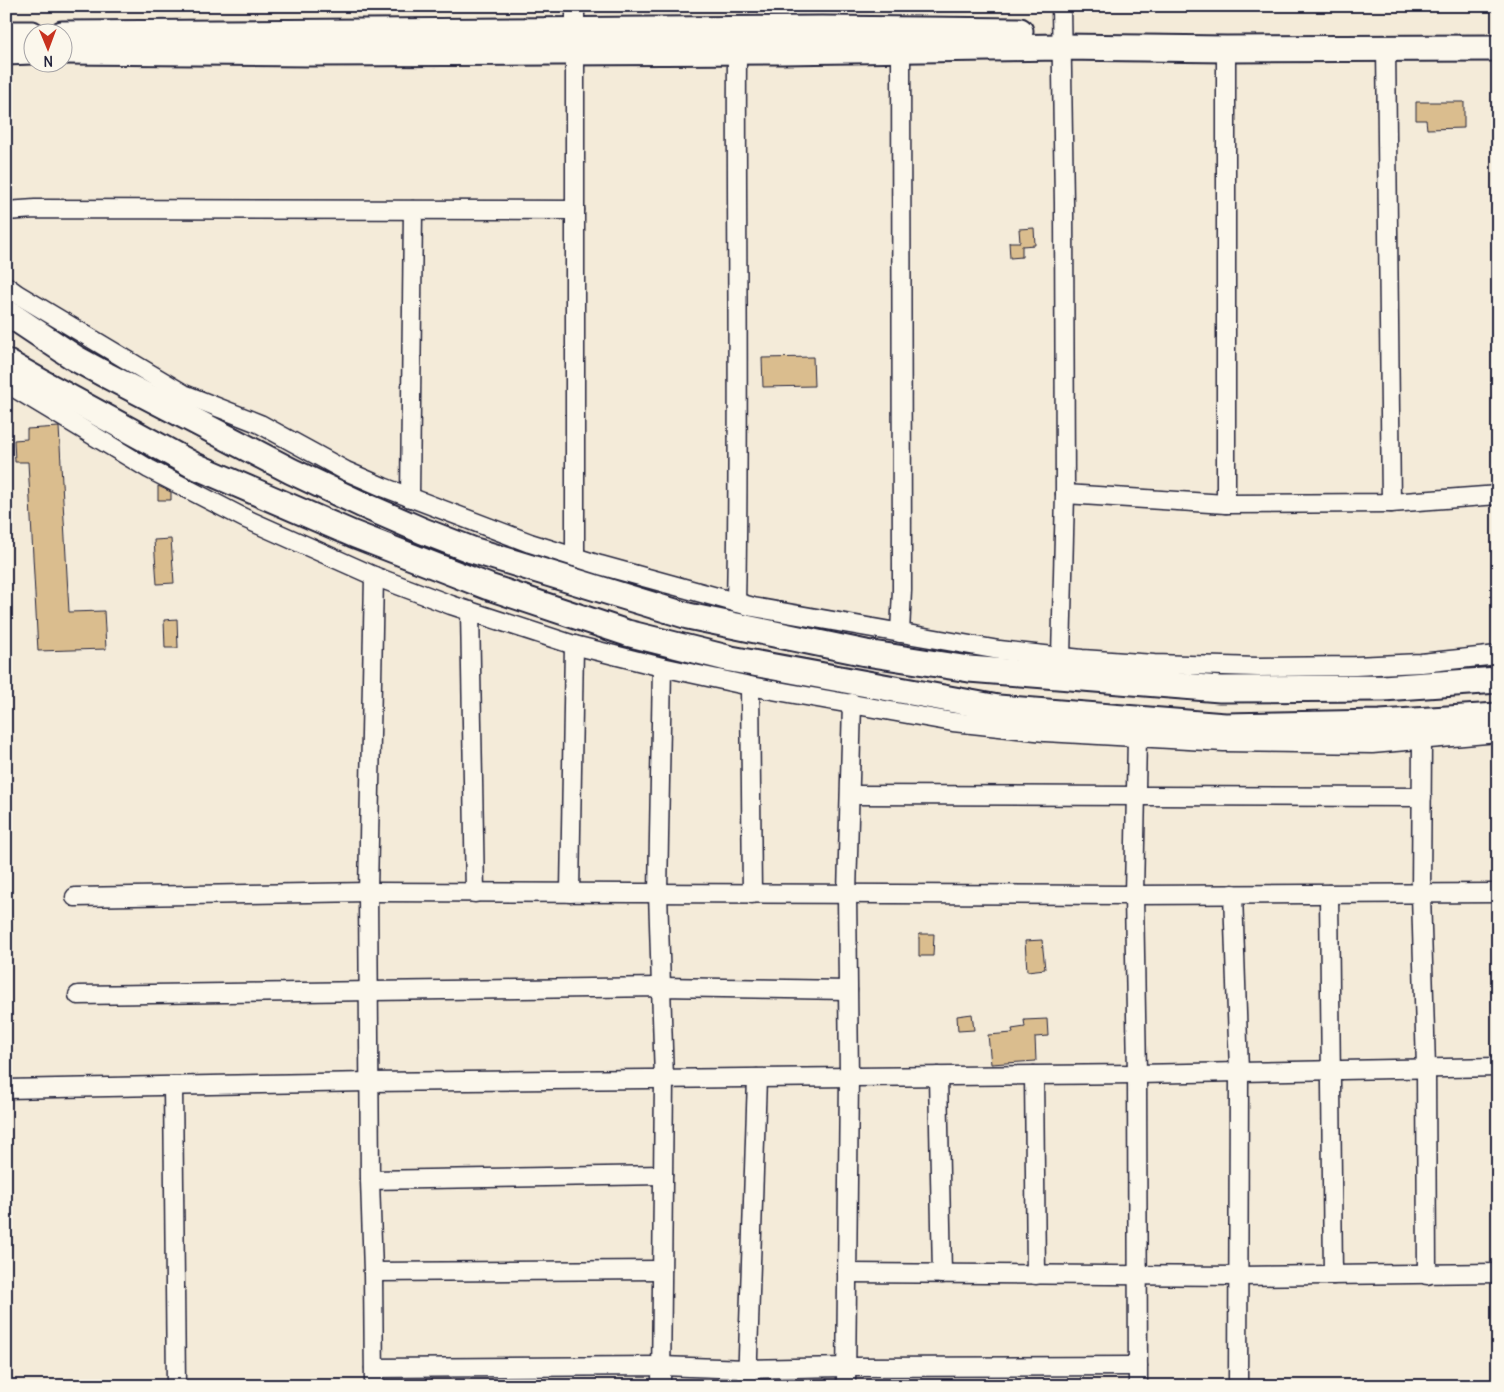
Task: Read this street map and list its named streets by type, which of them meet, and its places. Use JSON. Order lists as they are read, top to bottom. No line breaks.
{"north":"bottom"}
